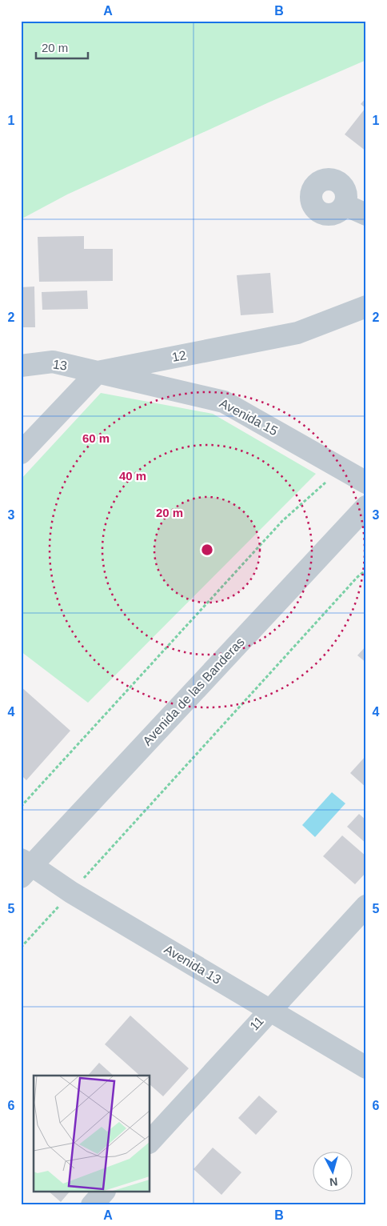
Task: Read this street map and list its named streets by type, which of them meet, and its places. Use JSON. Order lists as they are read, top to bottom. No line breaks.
{"streets":{"street":["12","13","Avenida 15","Avenida de las Banderas","Avenida 13","11"]},"crossings":[["12","13"],["12","Avenida 15"],["13","Avenida 15"],["Avenida de las Banderas","Avenida 13"],["Avenida 13","11"]],"scale_bar":"20 m","north":"bottom","grid":{"columns":["A","B"],"rows":["1","2","3","4","5","6"]},"rings":["60 m","40 m","20 m"]}
